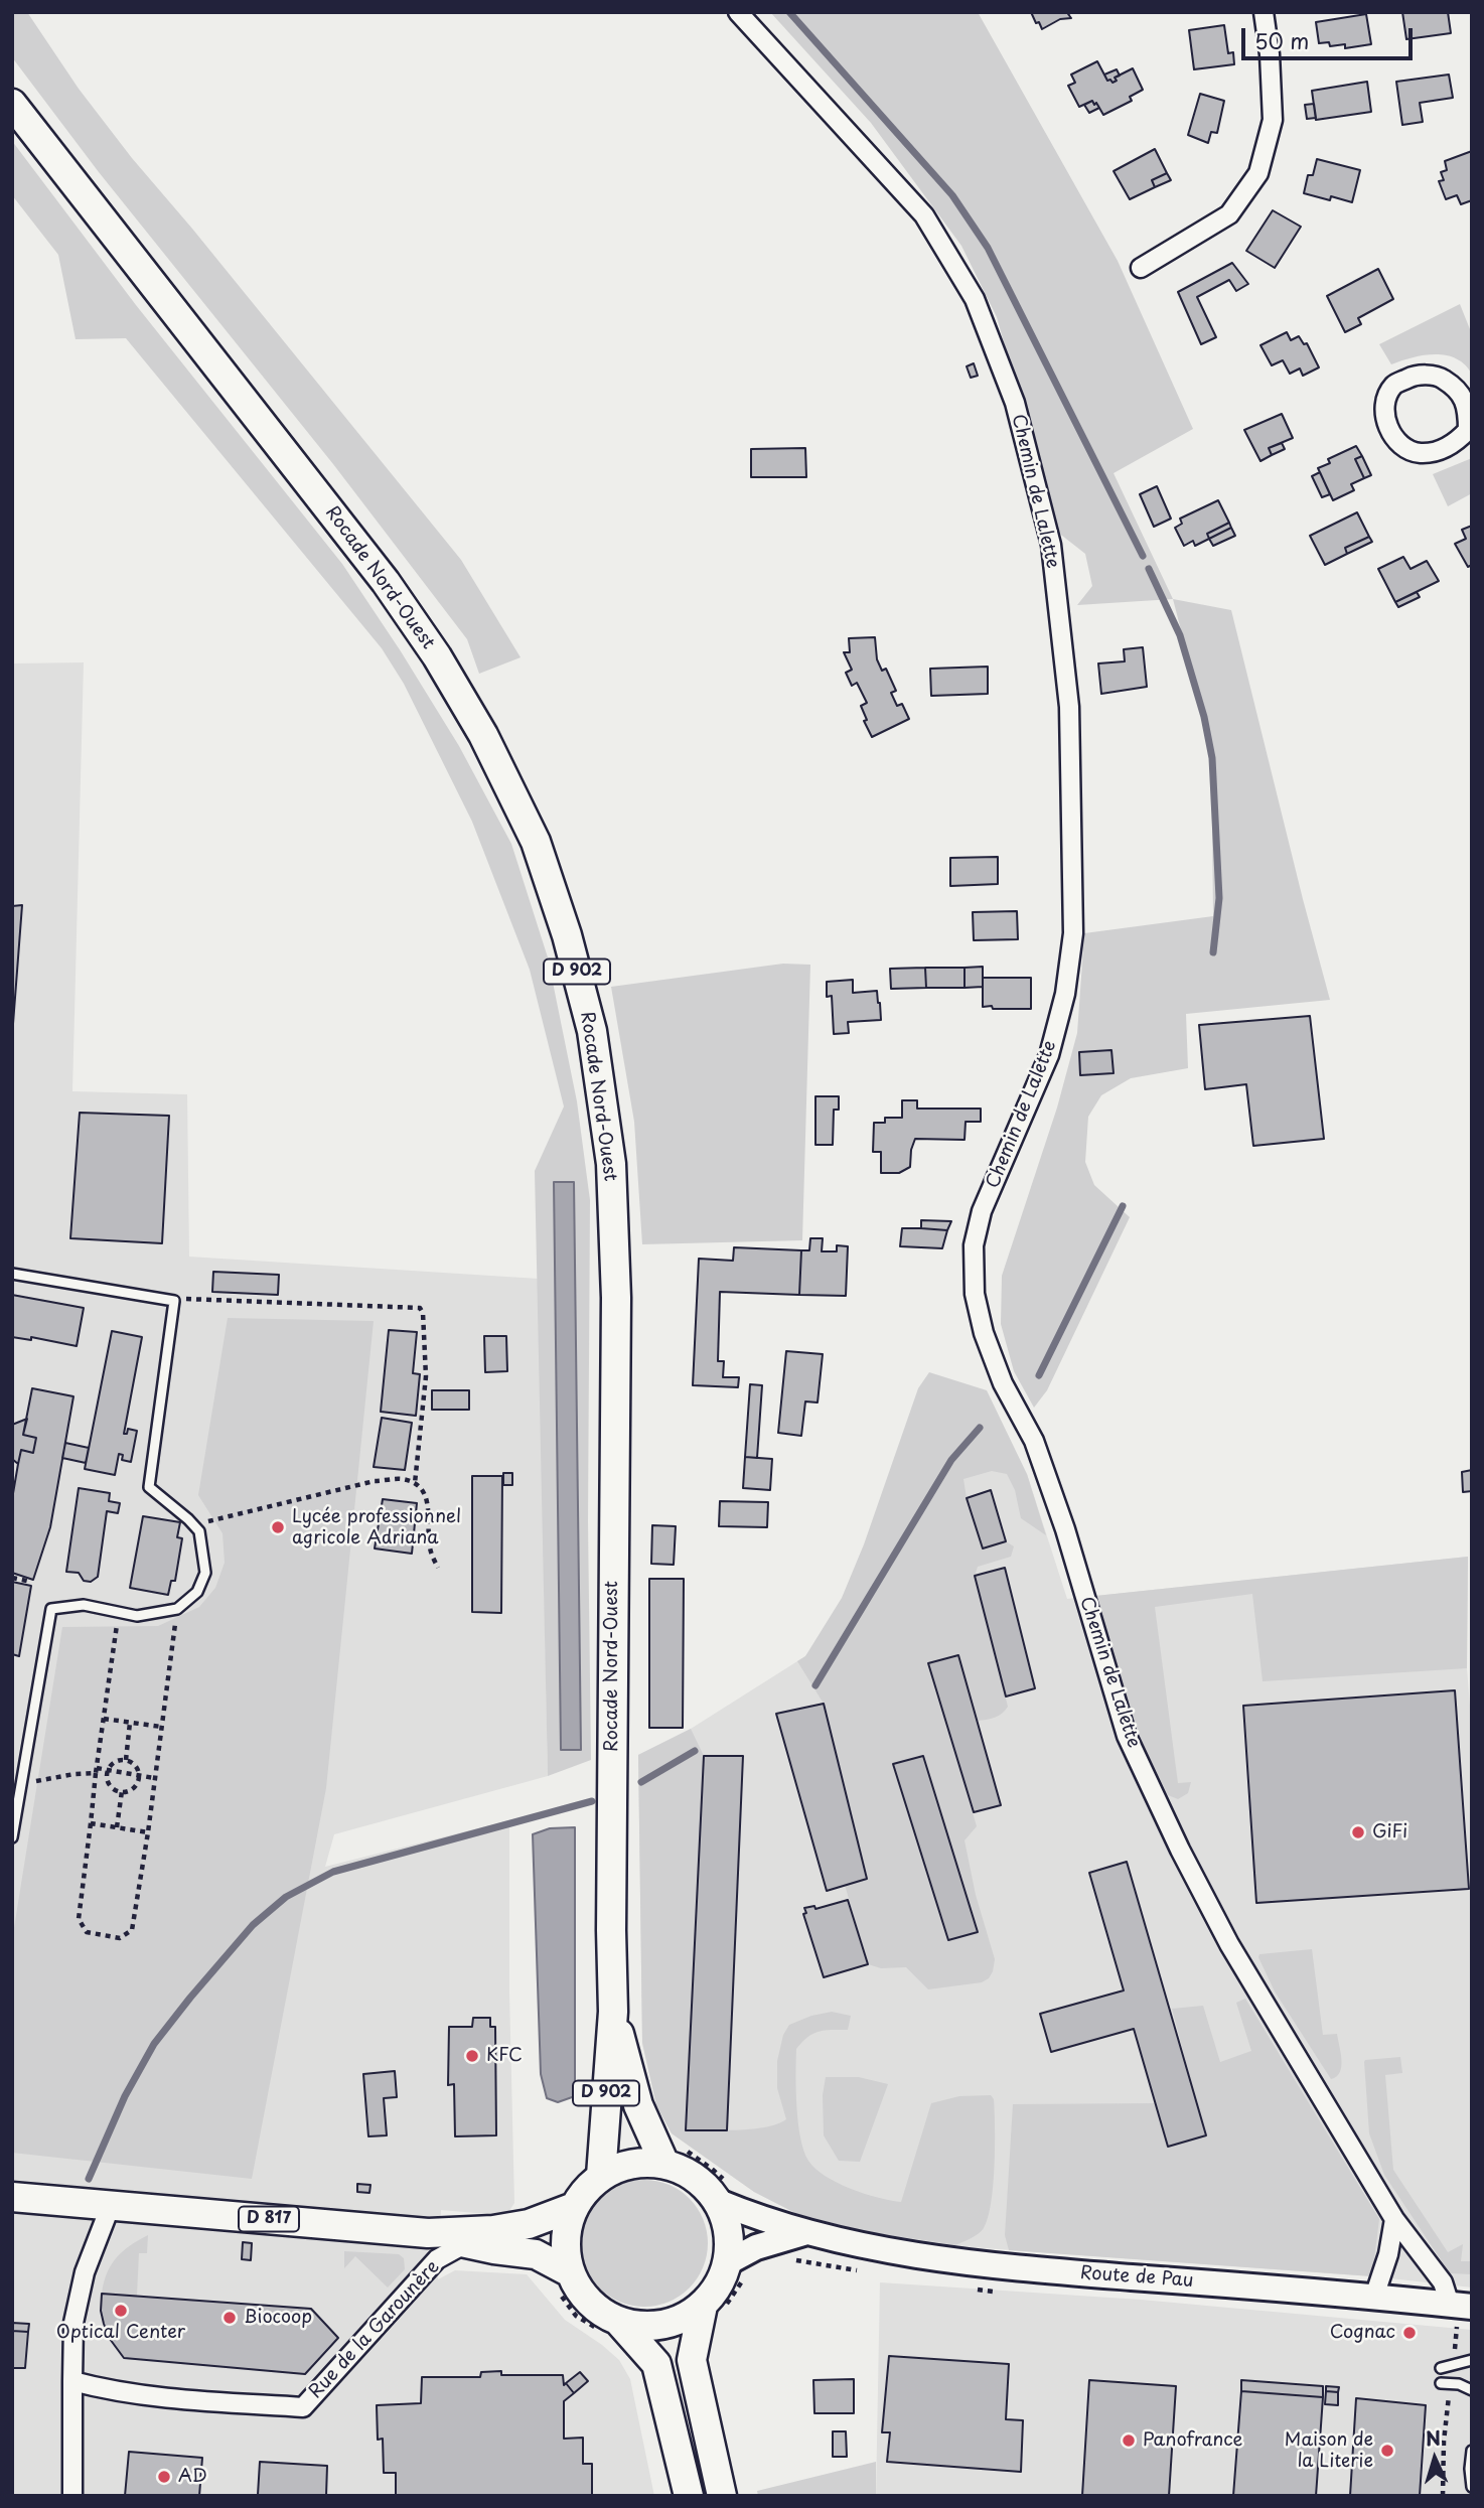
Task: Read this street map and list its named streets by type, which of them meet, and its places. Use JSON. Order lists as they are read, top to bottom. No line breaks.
{"streets":{"main road":["Rocade Nord-Ouest","D 902","D 817","Route de Pau"],"street":["Chemin de Lalette","Rue de la Garounère"]},"crossings":[["Chemin de Lalette","Route de Pau"],["Rocade Nord-Ouest","Route de Pau"],["D 817","Route de Pau"],["Route de Pau","Rue de la Garounère"]],"places":["Lycée professionnel agricole Adriana","GiFi","KFC","Optical Center","Biocoop","Cognac","Panofrance","Maison de la Literie","AD"],"scale_bar":"50 m","north":"top"}
